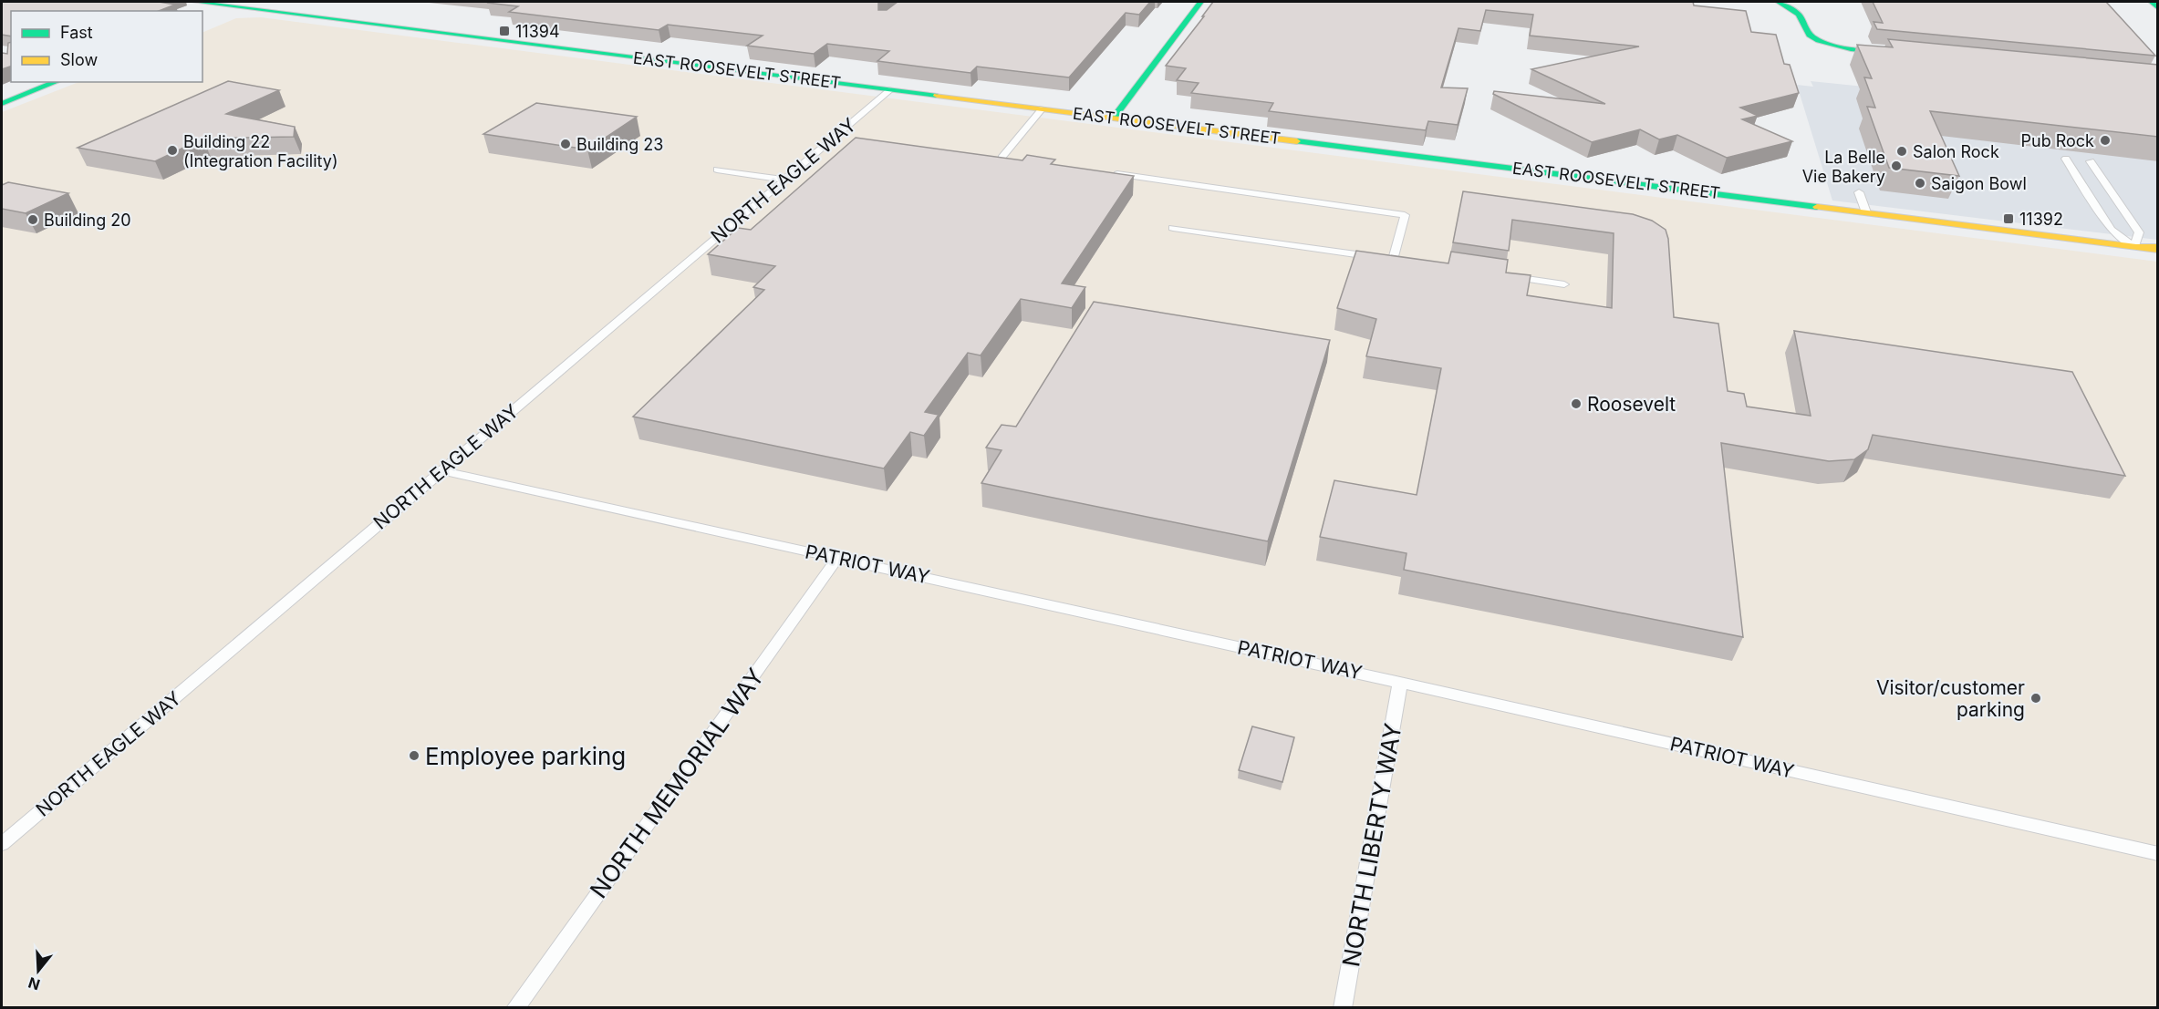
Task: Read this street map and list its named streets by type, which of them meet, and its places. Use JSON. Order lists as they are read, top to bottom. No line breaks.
{"streets":{"street":["EAST ROOSEVELT STREET"],"lane":["NORTH EAGLE WAY","PATRIOT WAY","NORTH MEMORIAL WAY","NORTH LIBERTY WAY"]},"crossings":[["EAST ROOSEVELT STREET","NORTH EAGLE WAY"],["NORTH EAGLE WAY","PATRIOT WAY"],["PATRIOT WAY","NORTH MEMORIAL WAY"],["PATRIOT WAY","NORTH LIBERTY WAY"]],"places":{"transit":["11394","11392"],"other":["Pub Rock","Building 23","Building 22 (Integration Facility)","Salon Rock","La Belle Vie Bakery","Saigon Bowl","Building 20","Roosevelt","Visitor/customer parking","Employee parking"]},"legend":["Fast","Slow"],"north":"bottom"}
